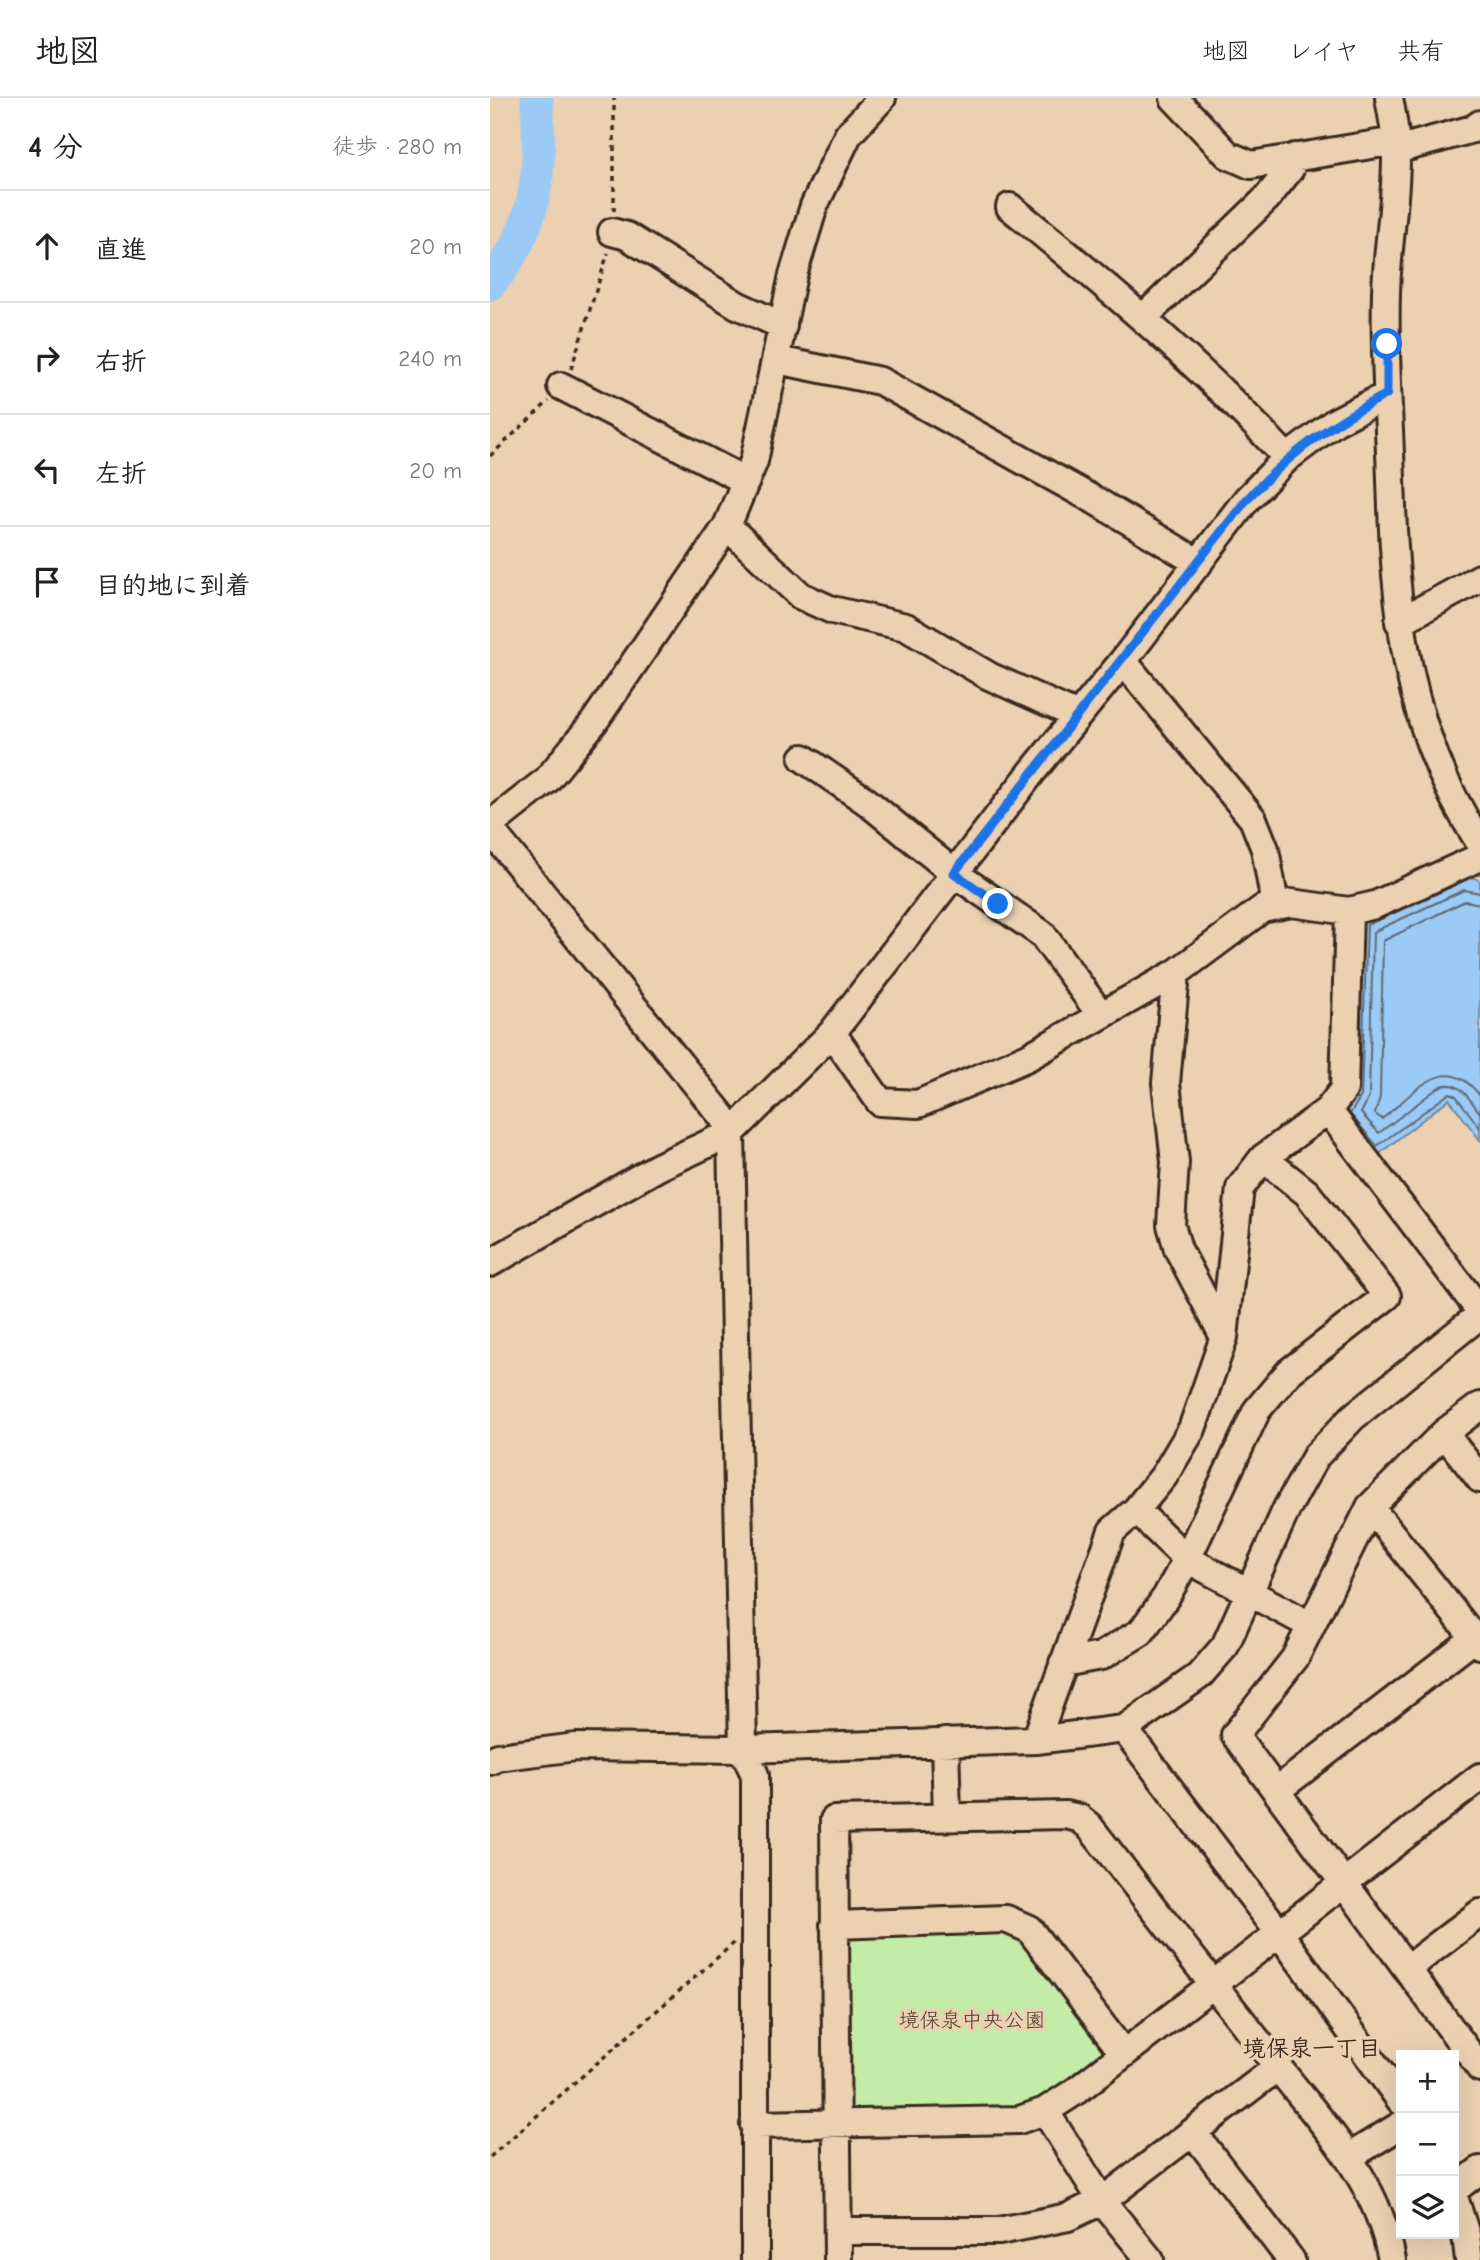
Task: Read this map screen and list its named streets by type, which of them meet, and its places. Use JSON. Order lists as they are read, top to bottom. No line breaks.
{"districts":["境保泉一丁目"],"parks":["境保泉中央公園"],"page":{"header":"地図","nav":["地図","レイヤ","共有"],"heading":["4 分","徒歩 · 280 m"],"list":[["直進","20 m"],["右折","240 m"],["左折","20 m"],"目的地に到着"],"map_buttons":["+","−"]}}
